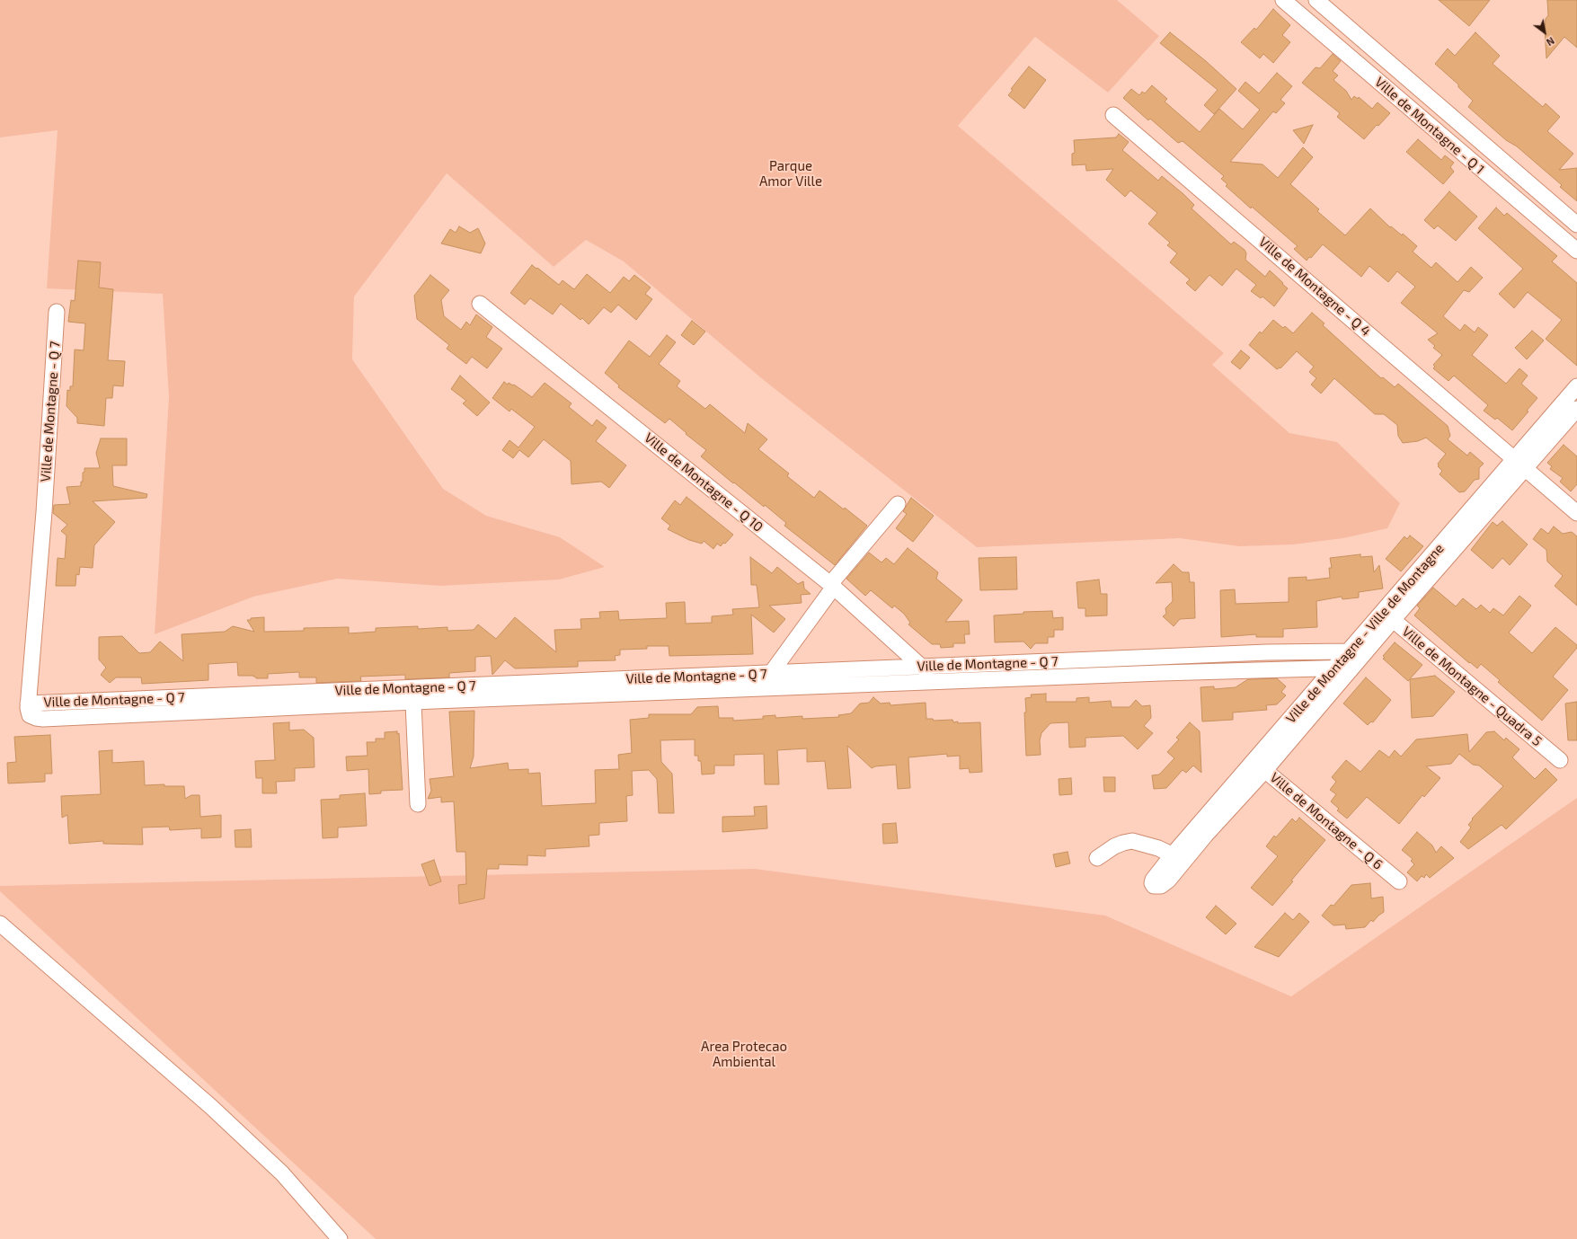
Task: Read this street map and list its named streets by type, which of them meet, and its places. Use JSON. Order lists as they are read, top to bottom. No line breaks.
{"streets":{"street":["Ville de Montagne - Q 1","Ville de Montagne - Q 4","Ville de Montagne - Q 7","Ville de Montagne - Q 10","Ville de Montagne - Ville de Montagne","Ville de Montagne - Quadra 5","Ville de Montagne - Q 6"]},"crossings":[["Ville de Montagne - Q 4","Ville de Montagne - Ville de Montagne"],["Ville de Montagne - Q 7","Ville de Montagne - Q 10"],["Ville de Montagne - Q 7","Ville de Montagne - Ville de Montagne"],["Ville de Montagne - Ville de Montagne","Ville de Montagne - Quadra 5"],["Ville de Montagne - Ville de Montagne","Ville de Montagne - Q 6"]],"parks":["Parque Amor Ville","Area Protecao Ambiental"],"north":"bottom right"}
